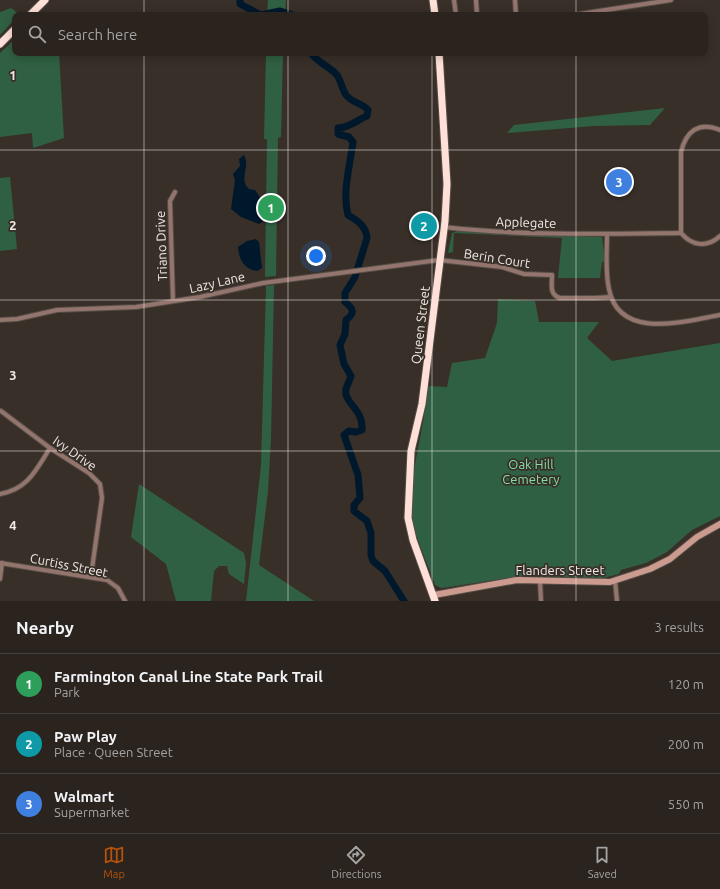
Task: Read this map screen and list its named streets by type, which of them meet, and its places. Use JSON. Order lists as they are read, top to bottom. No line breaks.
{"streets":{"highway":["Queen Street"],"street":["Applegate","Triano Drive","Berin Court","Lazy Lane","Ivy Drive","Curtiss Street","Flanders Street"]},"crossings":[["Applegate","Queen Street"],["Triano Drive","Lazy Lane"],["Berin Court","Lazy Lane"],["Berin Court","Queen Street"],["Lazy Lane","Queen Street"],["Queen Street","Flanders Street"],["Ivy Drive","Curtiss Street"]],"parks":["Oak Hill Cemetery"],"page":{"search":"Search here","pins":["3","1","2"],"heading":["Nearby","3 results"],"list":[{"mark":"1","name":"Farmington Canal Line State Park Trail","note":"Park","value":"120 m"},{"mark":"2","name":"Paw Play","note":"Place · Queen Street","value":"200 m"},{"mark":"3","name":"Walmart","note":"Supermarket","value":"550 m"}],"nav":["Map","Directions","Saved"]},"grid":{"rows":["1","2","3","4"]}}
